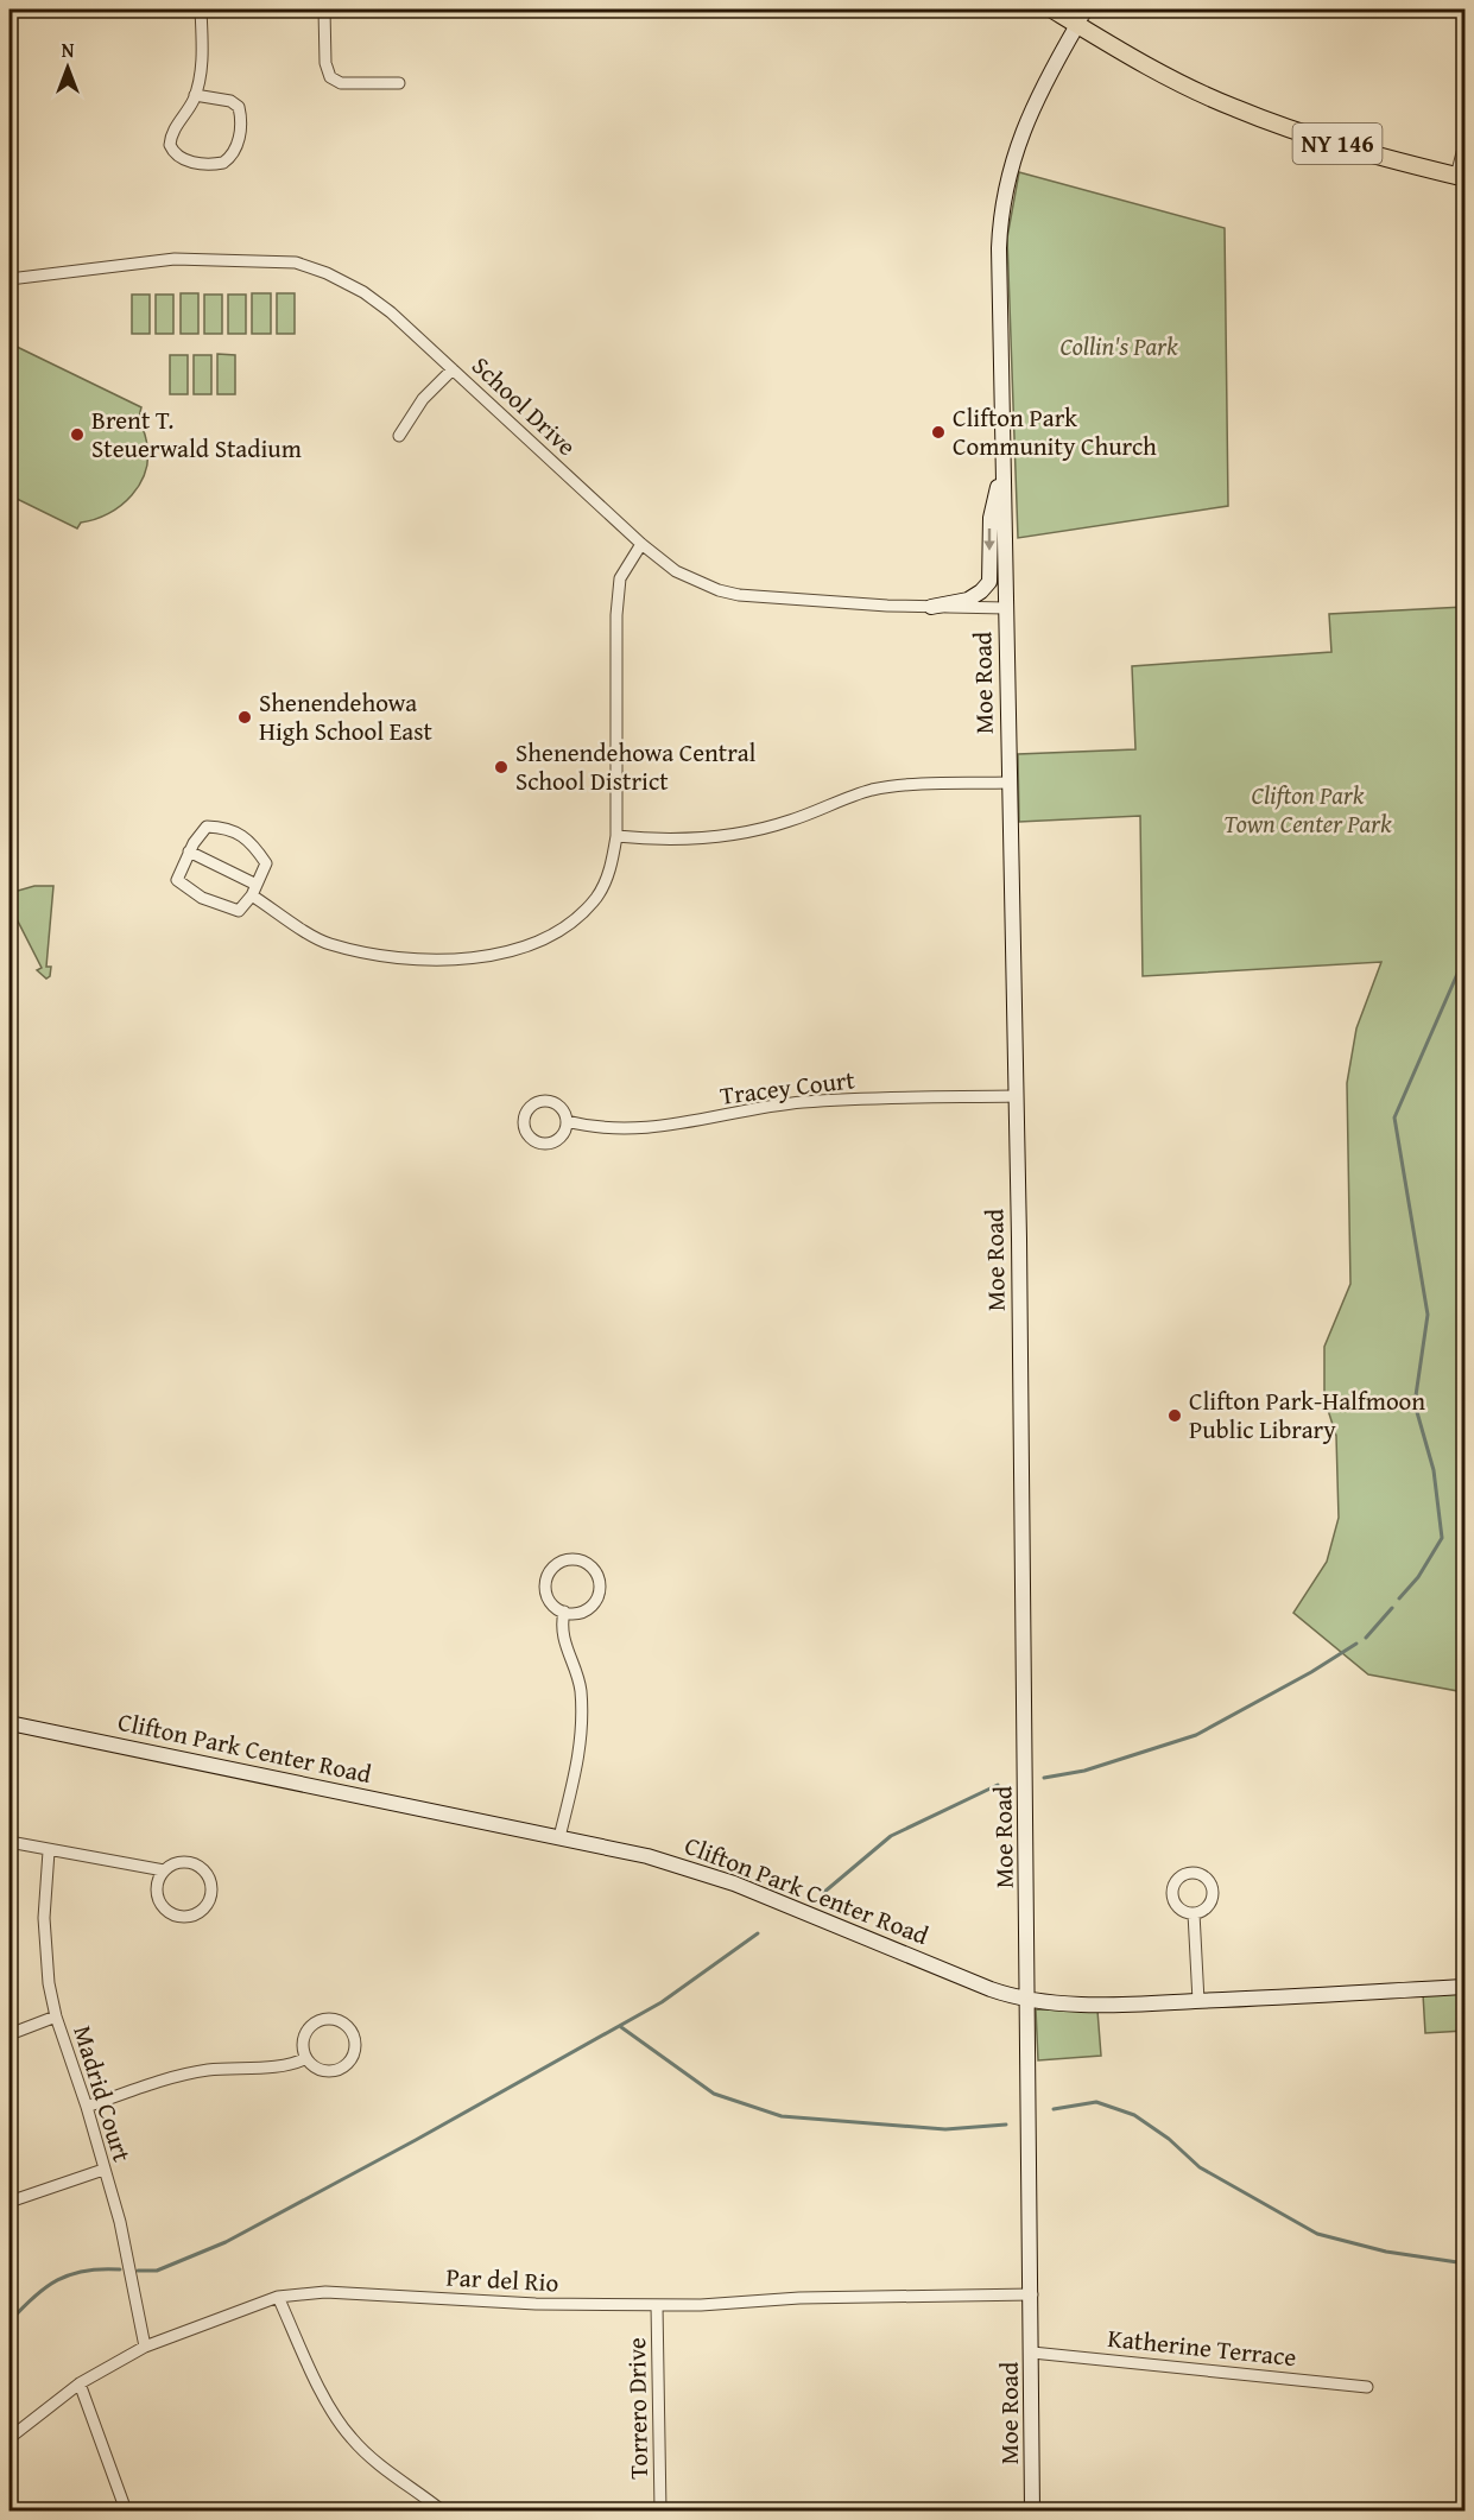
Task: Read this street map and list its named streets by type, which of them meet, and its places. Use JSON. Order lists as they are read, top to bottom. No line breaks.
{"streets":{"main road":["NY 146"],"street":["School Drive","Moe Road","Tracey Court","Clifton Park Center Road","Madrid Court","Par del Rio","Katherine Terrace","Torrero Drive"]},"crossings":[["NY 146","Moe Road"],["School Drive","Moe Road"],["Moe Road","Tracey Court"],["Moe Road","Clifton Park Center Road"],["Moe Road","Par del Rio"],["Moe Road","Katherine Terrace"],["Madrid Court","Par del Rio"],["Par del Rio","Torrero Drive"]],"parks":["Collin's Park","Clifton Park Town Center Park"],"places":["Clifton Park Community Church","Brent T. Steuerwald Stadium","Shenendehowa High School East","Shenendehowa Central School District","Clifton Park-Halfmoon Public Library"],"north":"top"}
